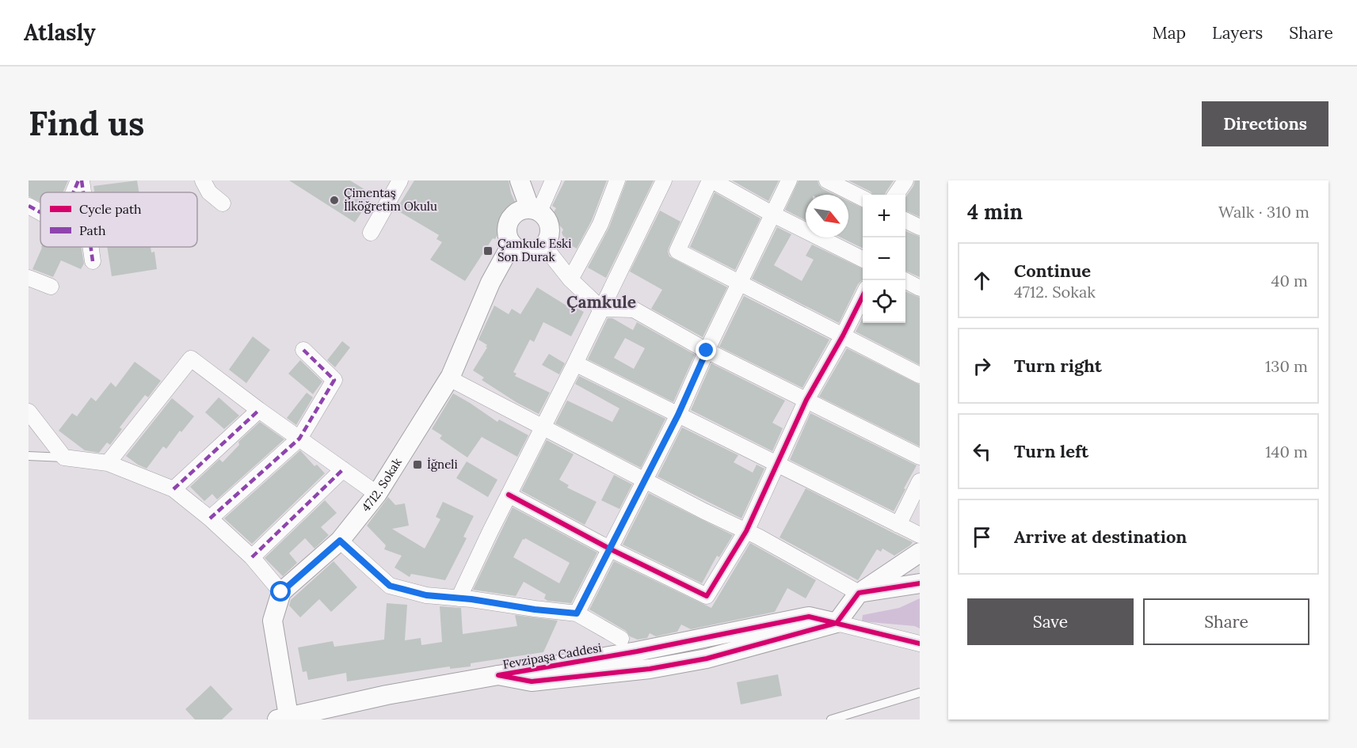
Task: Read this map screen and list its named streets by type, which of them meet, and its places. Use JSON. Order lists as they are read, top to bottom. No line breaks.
{"streets":{"street":["4712. Sokak","Fevzipaşa Caddesi"]},"districts":["Çamkule"],"places":{"other":["Çimentaş İlköğretim Okulu"],"transit":["Çamkule Eski Son Durak","İğneli"]},"legend":["Cycle path","Path"],"north":"bottom right","page":{"header":"Atlasly","nav":["Map","Layers","Share"],"buttons":["Directions",["Save","Share"]],"title":"Find us","heading":["4 min","Walk · 310 m"],"map_buttons":["+","−"],"list":[["Continue","4712. Sokak","40 m"],["Turn right","130 m"],["Turn left","140 m"],"Arrive at destination"]}}
